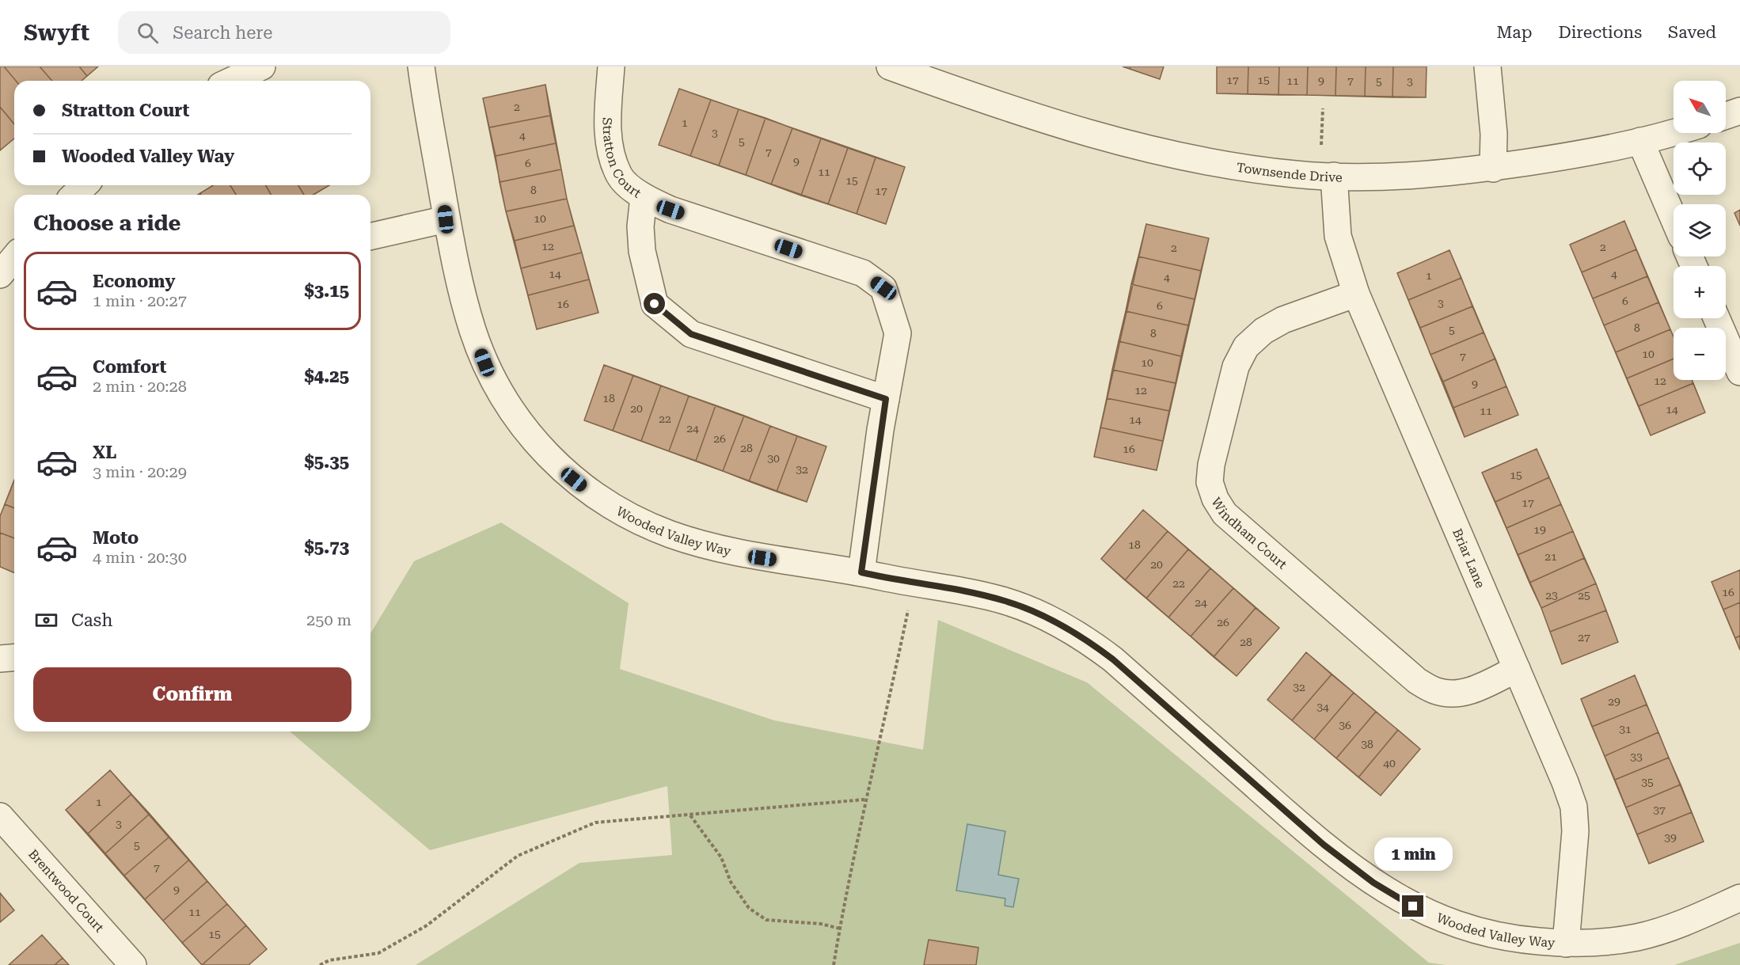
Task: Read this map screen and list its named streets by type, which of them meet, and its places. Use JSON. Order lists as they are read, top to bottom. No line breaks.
{"streets":{"street":["Stratton Court","Townsende Drive","Wooded Valley Way","Windham Court","Briar Lane","Brentwood Court"]},"crossings":[["Townsende Drive","Briar Lane"],["Wooded Valley Way","Briar Lane"],["Windham Court","Briar Lane"]],"house_numbers":["17","15","11","9","7","5","3","2","1","3","4","5","7","9","6","11","15","8","17","10","12","2","2","14","4","1","4","6","3","16","6","8","5","8","10","7","10","12","9","12","18","20","14","11","22","14","24","26","28","16","30","32","15","17","19","18","21","20","22","16","23","25","24","26","27","28","32","29","34","36","31","38","33","40","35","1","37","3","39","5","7","9","11","15"],"north":"top left","page":{"header":"Swyft","search":"Search here","nav":["Map","Directions","Saved"],"map_buttons":["+","−"],"banner":["Stratton Court","Wooded Valley Way"],"heading":"Choose a ride","list":[{"name":"Economy","note":"1 min · 20:27","value":"$3.15"},{"name":"Comfort","note":"2 min · 20:28","value":"$4.25"},{"name":"XL","note":"3 min · 20:29","value":"$5.35"},{"name":"Moto","note":"4 min · 20:30","value":"$5.73"}],"pay":["Cash","250 m"],"buttons":"Confirm","bubble":"1 min"}}
